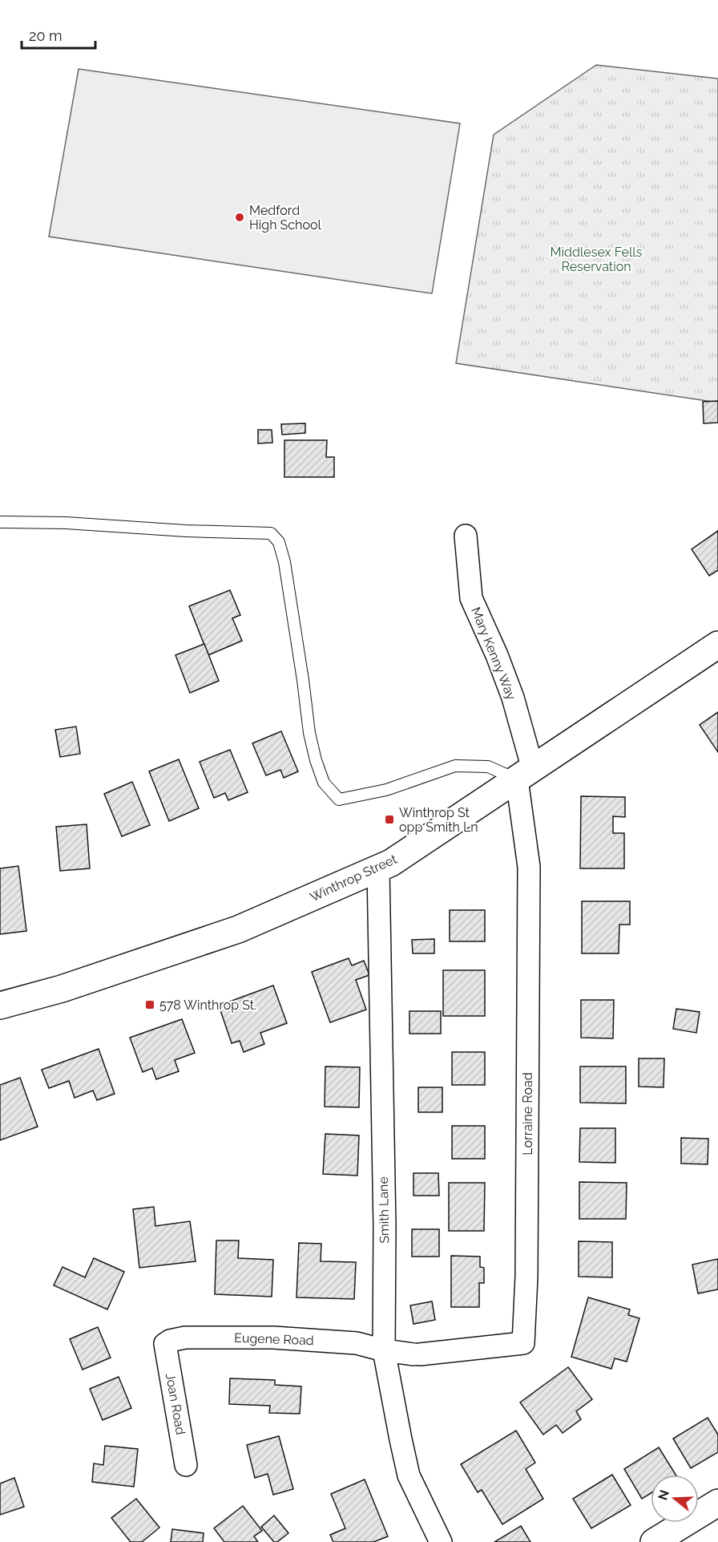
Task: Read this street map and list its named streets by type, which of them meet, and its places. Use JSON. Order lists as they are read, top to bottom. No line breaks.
{"streets":{"main road":["Winthrop Street"],"street":["Mary Kenny Way","Lorraine Road","Smith Lane","Eugene Road","Joan Road"]},"crossings":[["Mary Kenny Way","Winthrop Street"],["Mary Kenny Way","Lorraine Road"],["Winthrop Street","Lorraine Road"],["Winthrop Street","Smith Lane"],["Lorraine Road","Smith Lane"],["Lorraine Road","Eugene Road"],["Smith Lane","Eugene Road"],["Eugene Road","Joan Road"]],"parks":["Middlesex Fells Reservation"],"places":{"other":["Medford High School"],"transit":["Winthrop St opp Smith Ln","578 Winthrop St."]},"scale_bar":"20 m","north":"left"}
